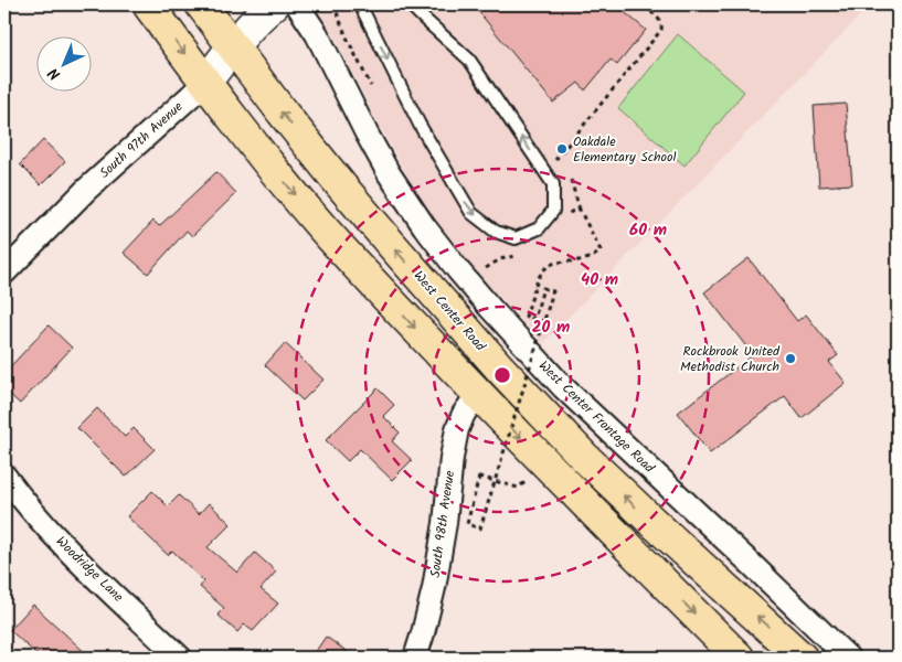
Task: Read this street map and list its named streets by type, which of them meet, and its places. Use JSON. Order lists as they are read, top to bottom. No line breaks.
{"streets":{"main road":["West Center Road"],"street":["South 97th Avenue","West Center Frontage Road","South 98th Avenue","Woodridge Lane"]},"crossings":[["South 97th Avenue","West Center Road"]],"places":["Oakdale Elementary School","Rockbrook United Methodist Church"],"north":"bottom left","rings":["60 m","40 m","20 m"]}
